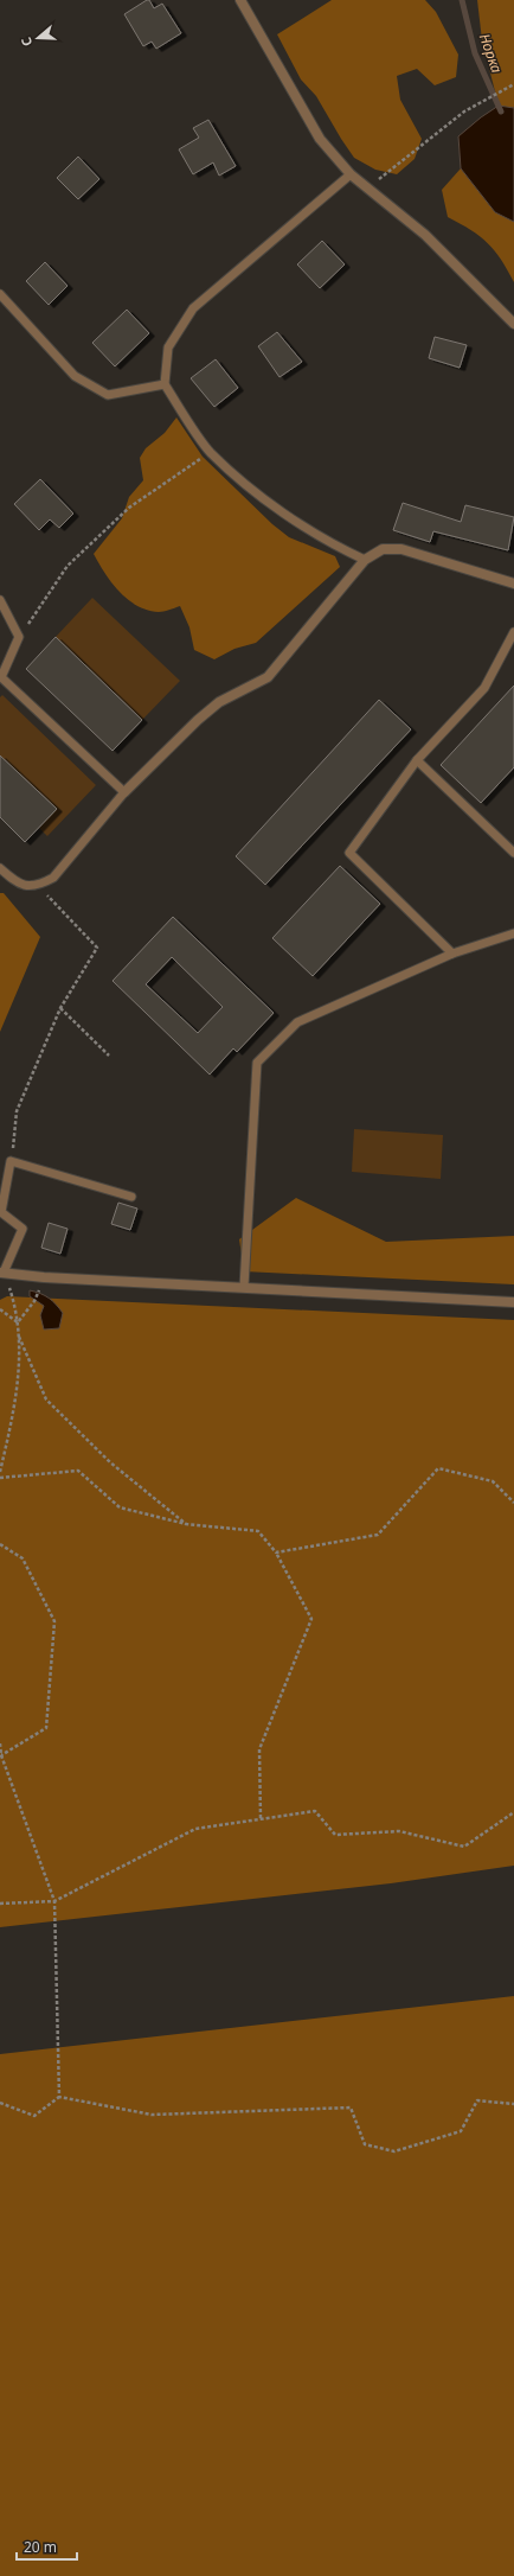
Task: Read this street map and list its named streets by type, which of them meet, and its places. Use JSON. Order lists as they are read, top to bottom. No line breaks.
{"water":["Норка"],"scale_bar":"20 m","north":"left"}
